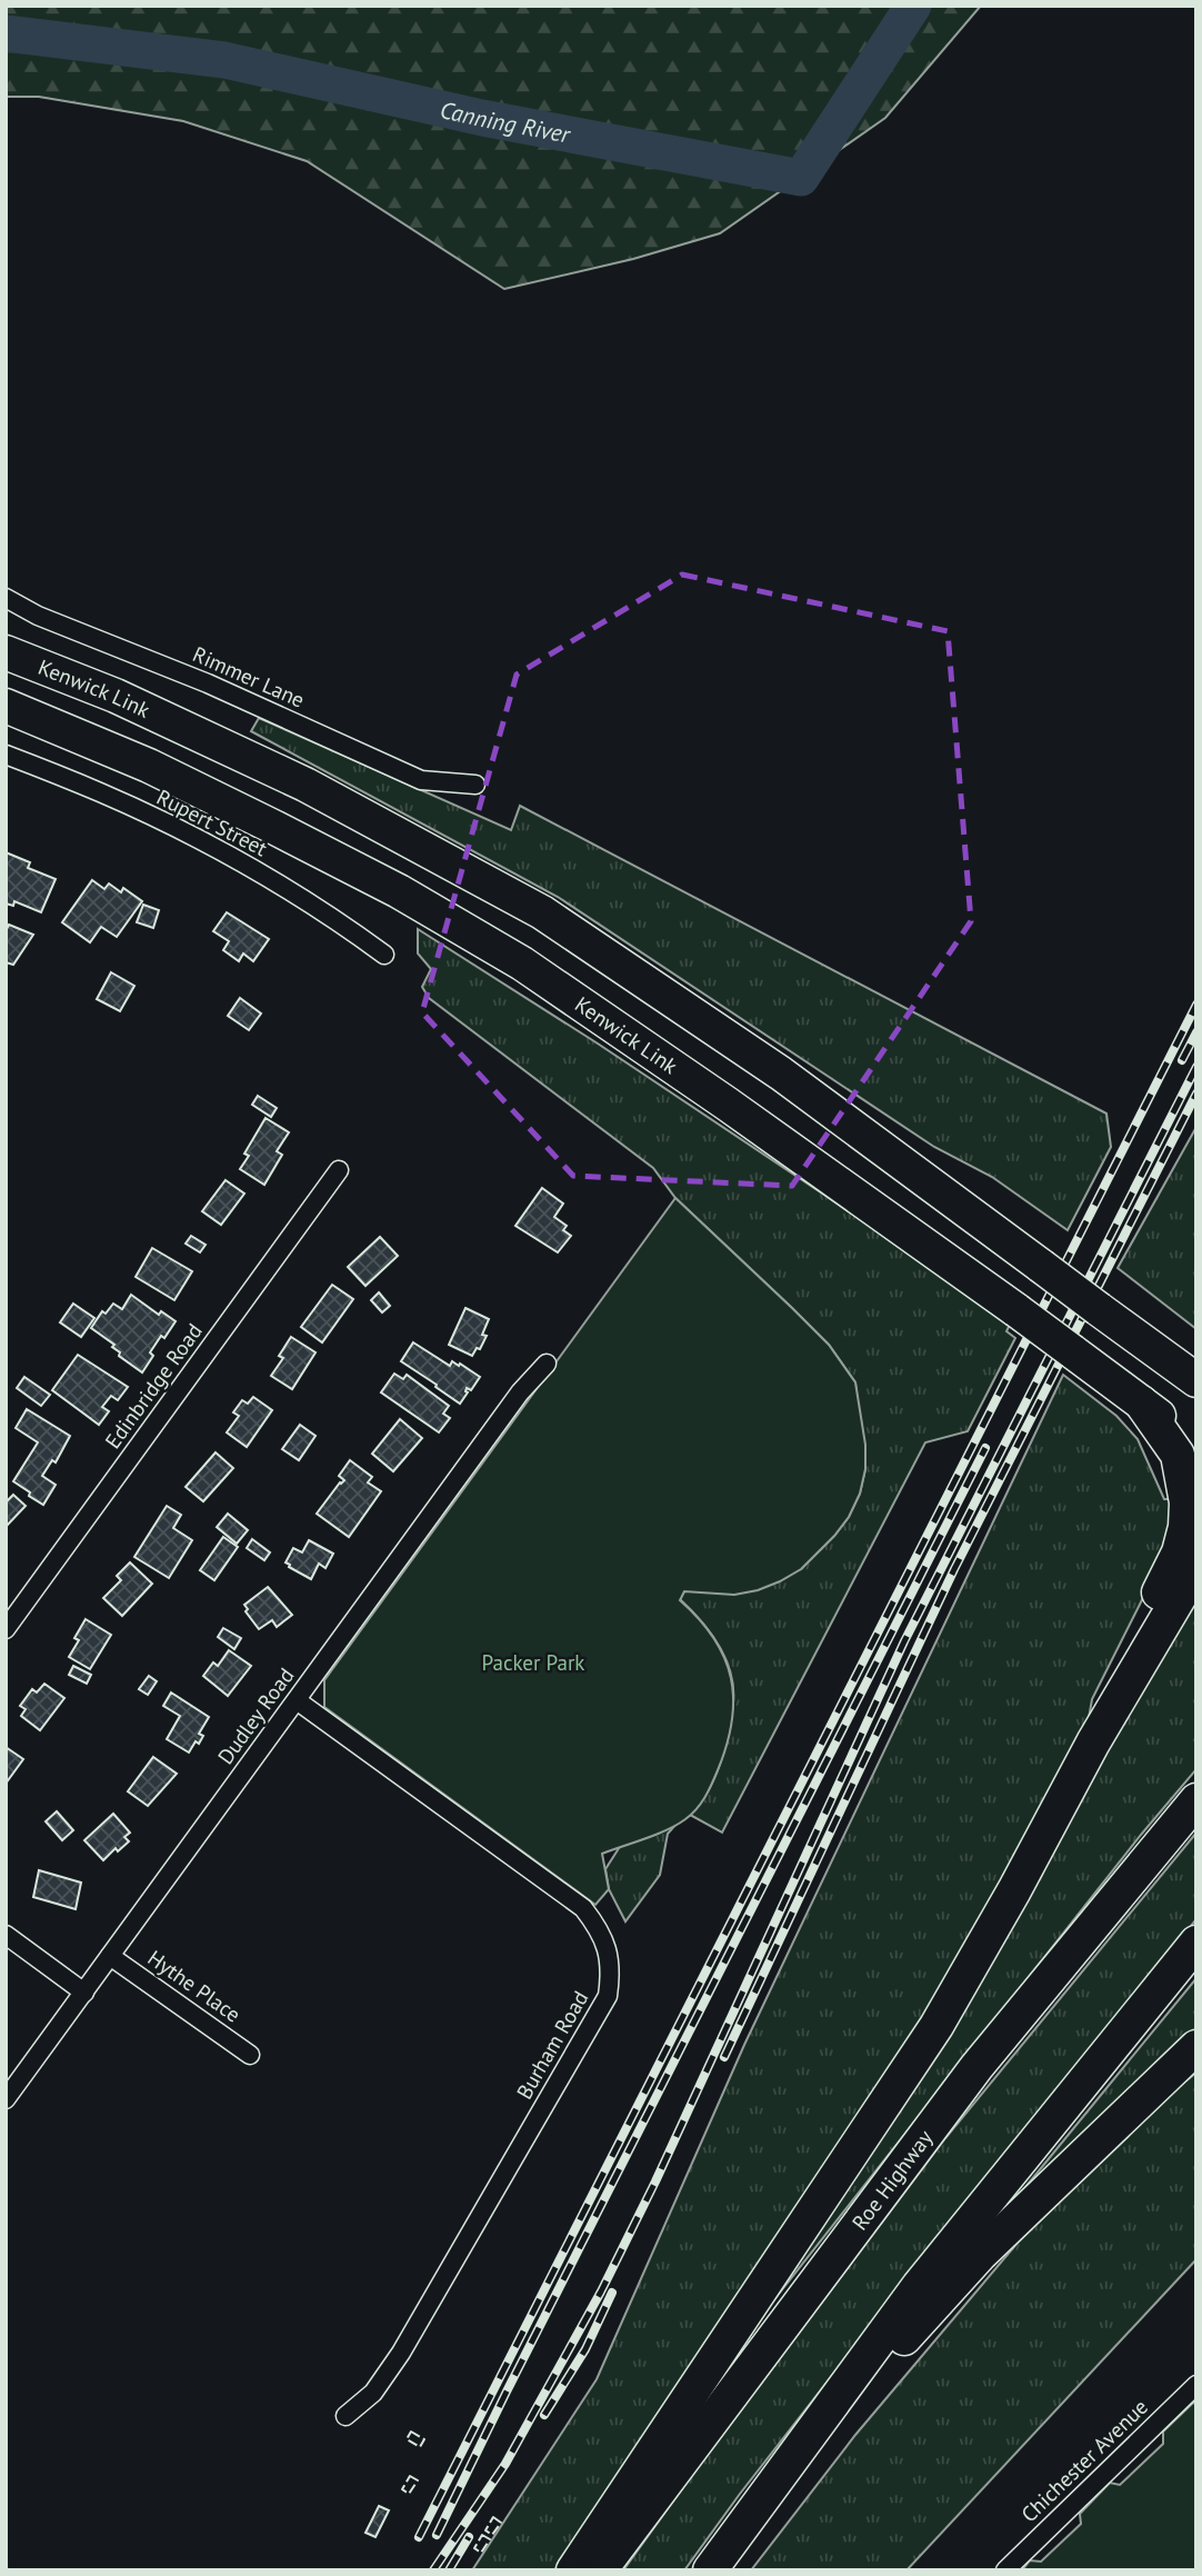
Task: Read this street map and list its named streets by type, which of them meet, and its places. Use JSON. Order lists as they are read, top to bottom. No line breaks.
{"streets":{"highway":["Kenwick Link","Roe Highway"],"street":["Rimmer Lane","Rupert Street","Edinbridge Road","Dudley Road","Hythe Place","Burham Road","Chichester Avenue"]},"crossings":[["Dudley Road","Hythe Place"],["Dudley Road","Burham Road"]],"water":["Canning River"],"parks":["Packer Park"]}
